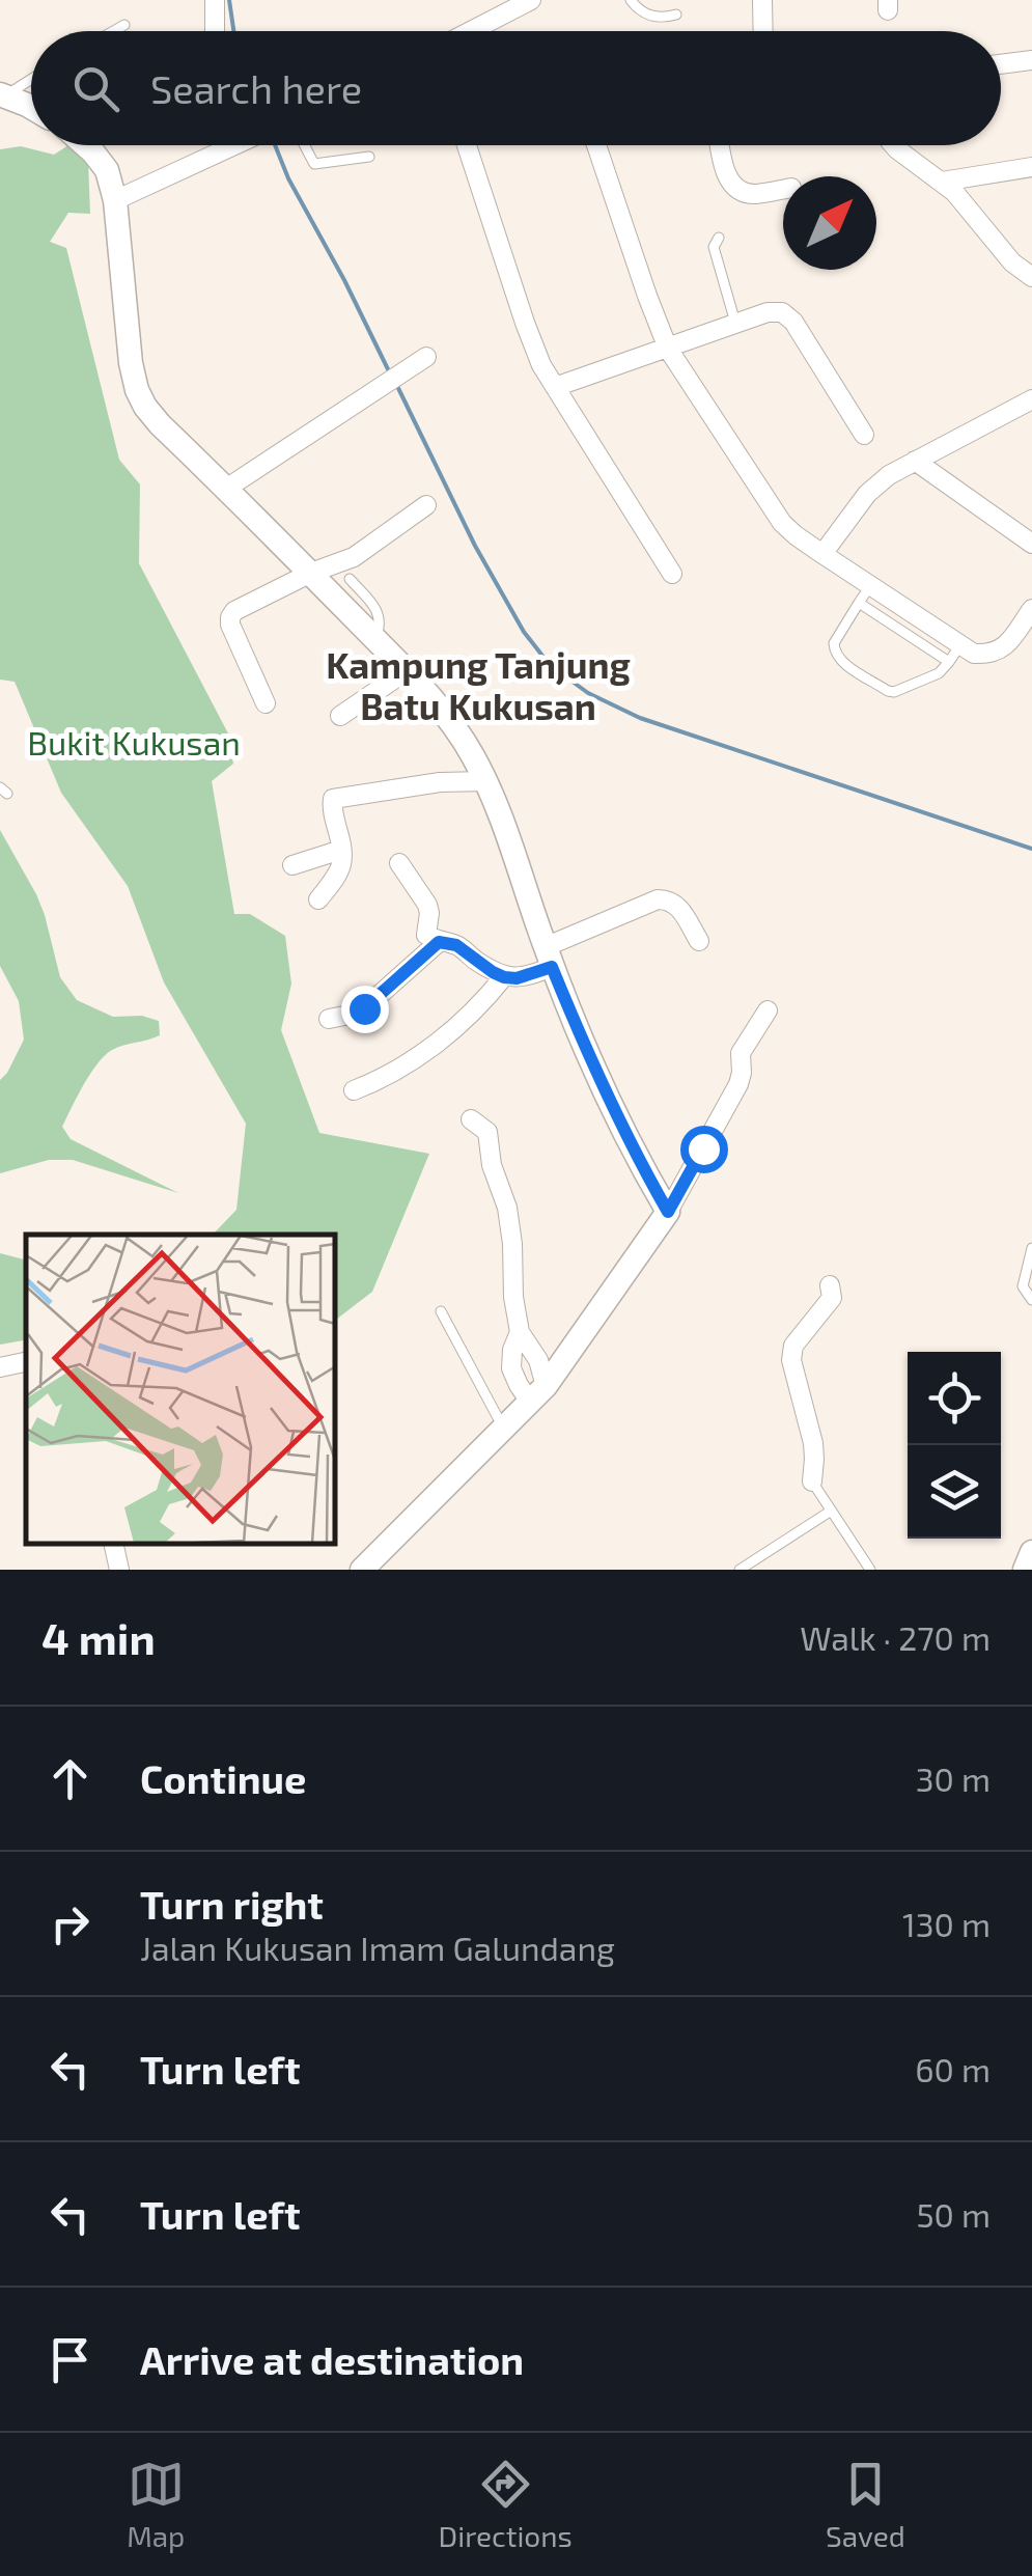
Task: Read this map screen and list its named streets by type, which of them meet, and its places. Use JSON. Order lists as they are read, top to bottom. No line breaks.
{"districts":["Kampung Tanjung Batu Kukusan"],"parks":["Bukit Kukusan"],"north":"top right","page":{"search":"Search here","heading":["4 min","Walk · 270 m"],"list":[["Continue","30 m"],["Turn right","Jalan Kukusan Imam Galundang","130 m"],["Turn left","60 m"],["Turn left","50 m"],"Arrive at destination"],"nav":["Map","Directions","Saved"]}}
